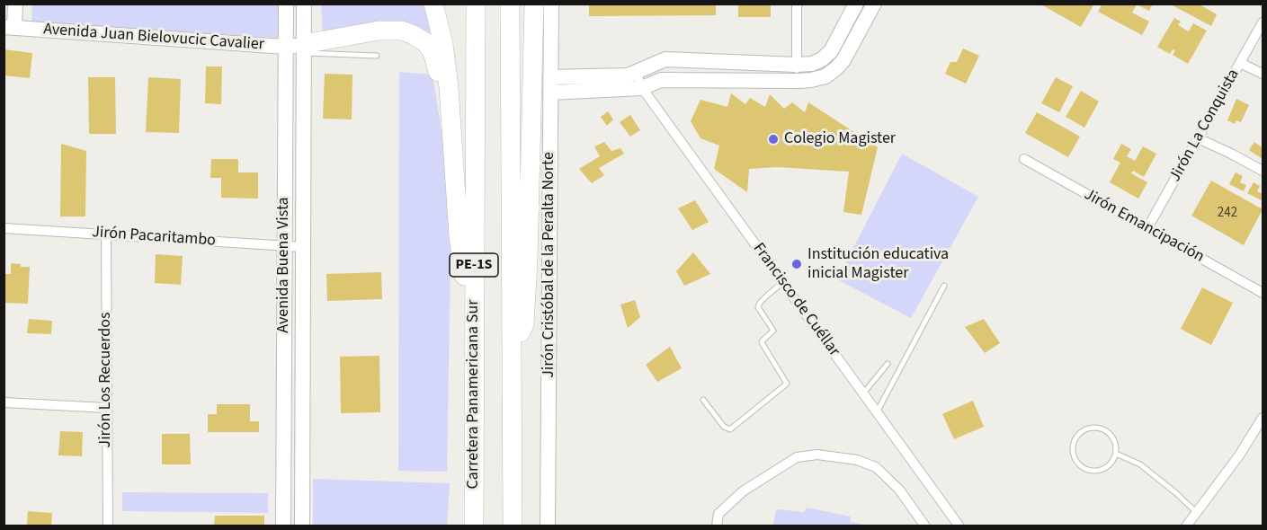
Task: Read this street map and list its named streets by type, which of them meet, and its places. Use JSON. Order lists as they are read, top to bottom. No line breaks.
{"streets":{"highway":["PE-1S","Carretera Panamericana Sur"],"main road":["Avenida Juan Bielovucic Cavalier","Avenida Buena Vista","Jirón Cristóbal de la Peralta Norte"],"street":["Jirón La Conquista","Jirón Emancipación","Jirón Pacaritambo","Francisco de Cuéllar","Jirón Los Recuerdos"]},"crossings":[["Avenida Juan Bielovucic Cavalier","Avenida Buena Vista"],["Jirón La Conquista","Jirón Emancipación"],["Jirón Pacaritambo","Avenida Buena Vista"],["Jirón Pacaritambo","Jirón Los Recuerdos"]],"places":["Colegio Magister","Institución educativa inicial Magister"],"house_numbers":["242"]}
